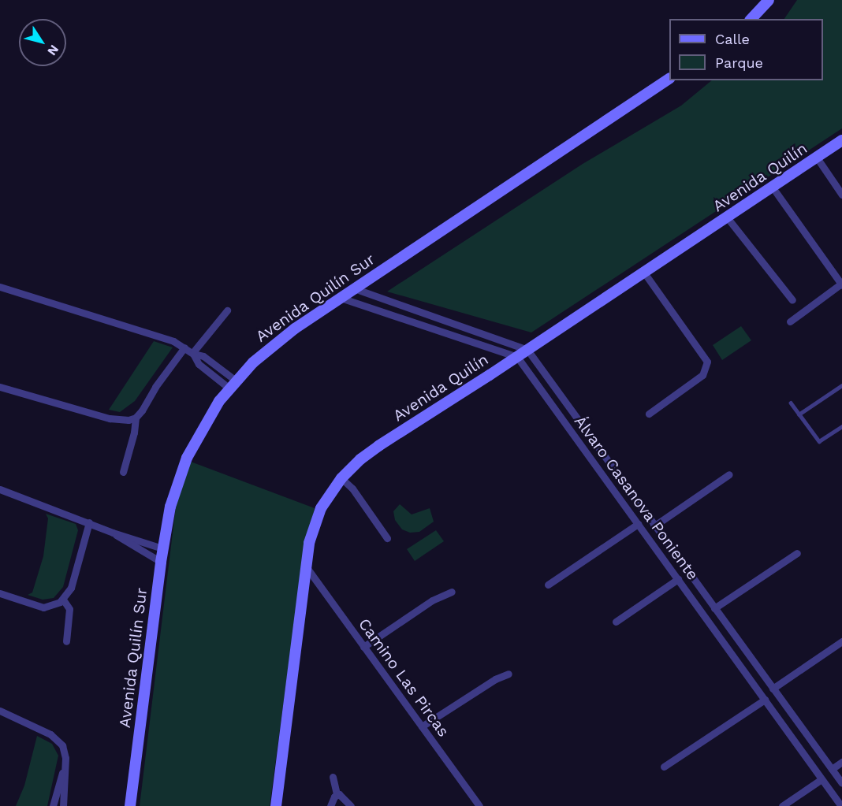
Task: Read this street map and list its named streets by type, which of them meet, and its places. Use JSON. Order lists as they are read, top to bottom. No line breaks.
{"streets":{"street":["Avenida Quilín","Avenida Quilín Sur","Álvaro Casanova Poniente","Camino Las Pircas"]},"crossings":[["Avenida Quilín","Álvaro Casanova Poniente"],["Avenida Quilín","Camino Las Pircas"]],"legend":["Calle","Parque"],"north":"bottom right"}
